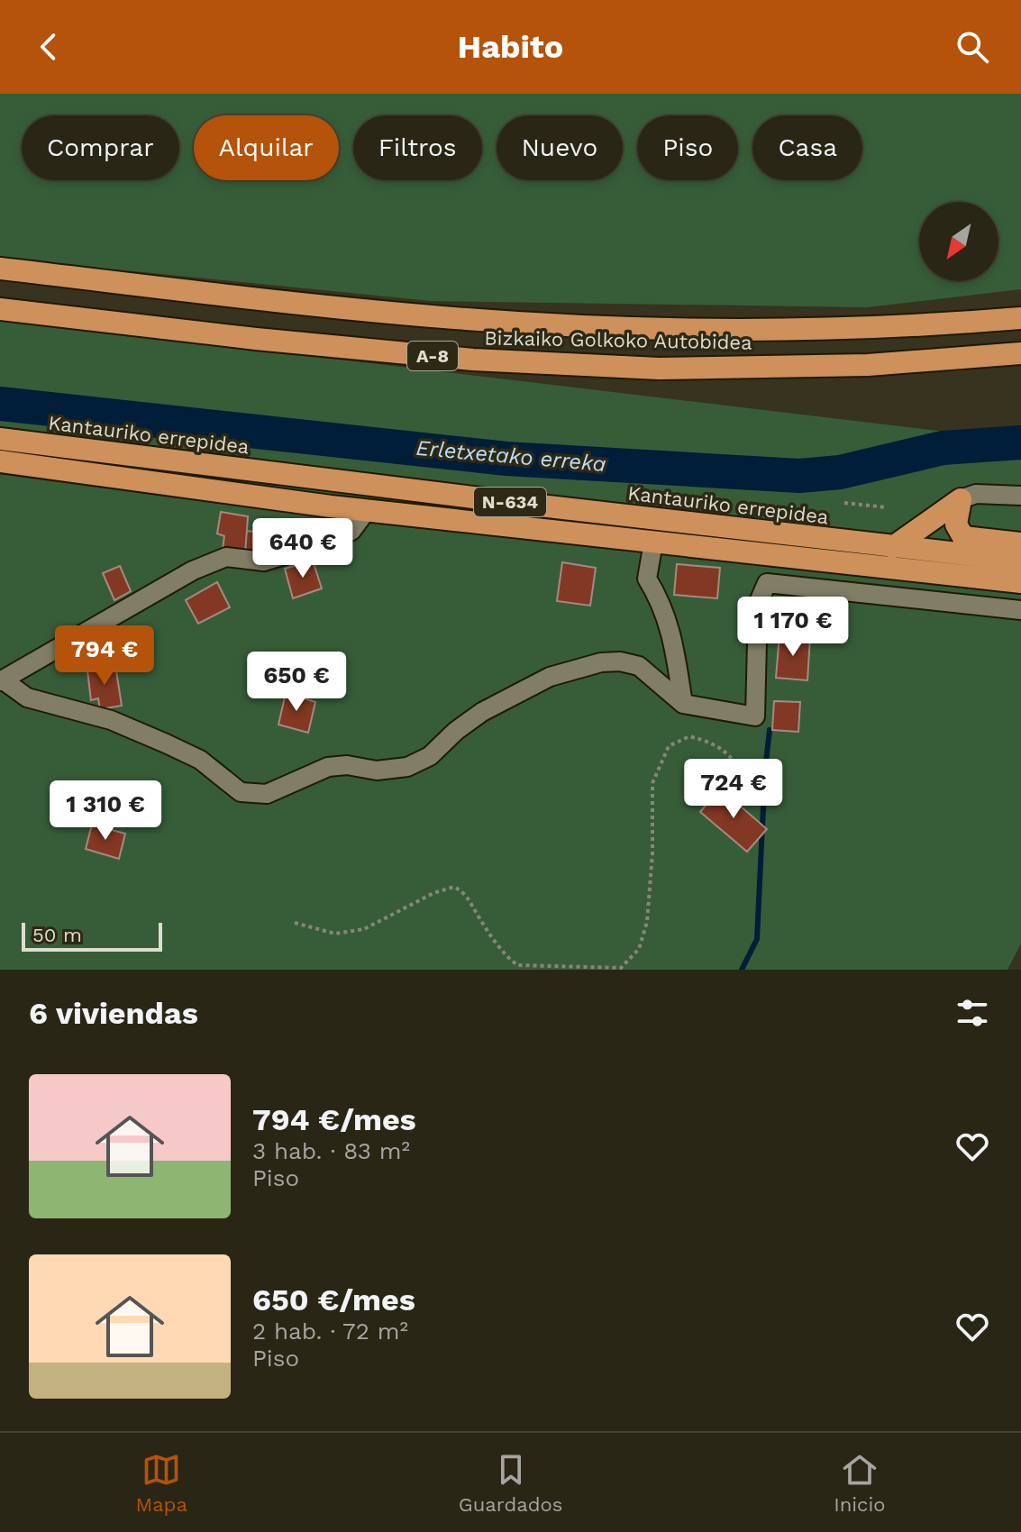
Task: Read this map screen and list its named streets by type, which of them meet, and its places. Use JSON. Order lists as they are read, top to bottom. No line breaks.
{"streets":{"highway":["Bizkaiko Golkoko Autobidea","A-8","Kantauriko errepidea","N-634"]},"water":["Erletxetako erreka"],"scale_bar":"50 m","north":"bottom left","page":{"header":"Habito","chip":["Comprar","Alquilar","Filtros","Nuevo","Piso","Casa"],"price":["640 €","1 170 €","794 €","650 €","724 €","1 310 €"],"scale":"50 m","heading":"6 viviendas","list":[{"name":"794 €/mes","note":"3 hab. · 83 m² · Piso"},{"name":"650 €/mes","note":"2 hab. · 72 m² · Piso"}],"tabs":["Mapa","Guardados","Inicio"]}}
